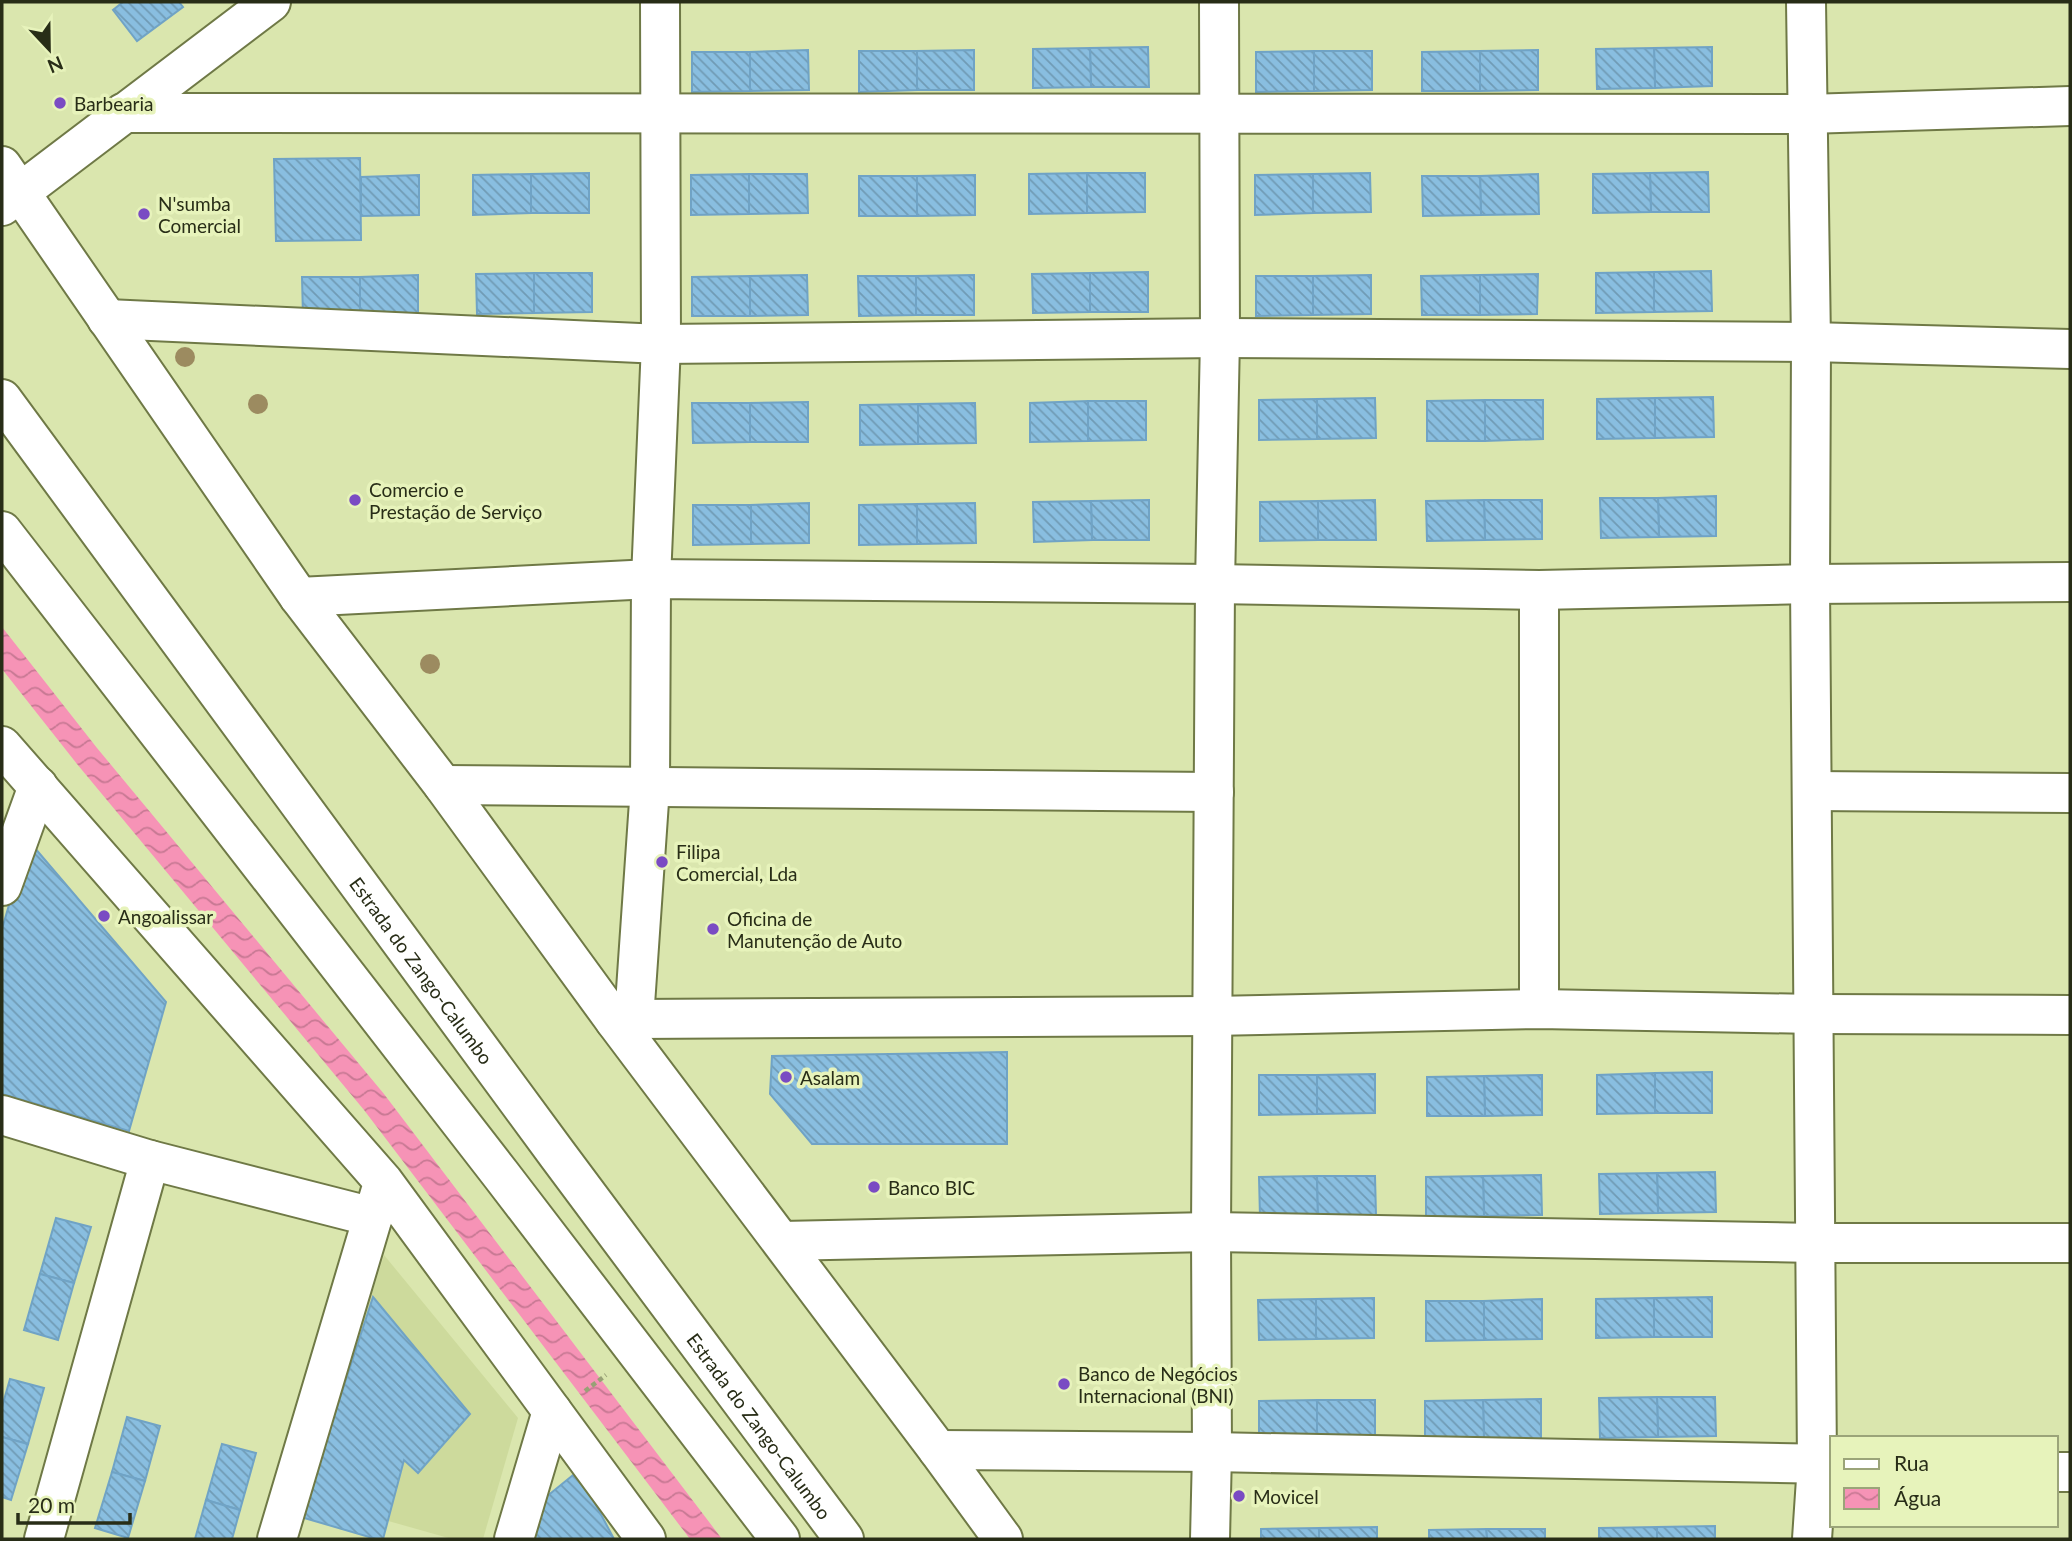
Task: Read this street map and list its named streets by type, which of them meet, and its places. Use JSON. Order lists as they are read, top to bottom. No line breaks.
{"streets":{"street":["Estrada do Zango-Calumbo"]},"places":["Barbearia","N'sumba Comercial","Comercio e Prestação de Serviço","Filipa Comercial, Lda","Angoalissar","Oficina de Manutenção de Auto","Asalam","Banco BIC","Banco de Negócios Internacional (BNI)","Movicel"],"legend":["Rua","Água"],"scale_bar":"20 m","north":"bottom"}
